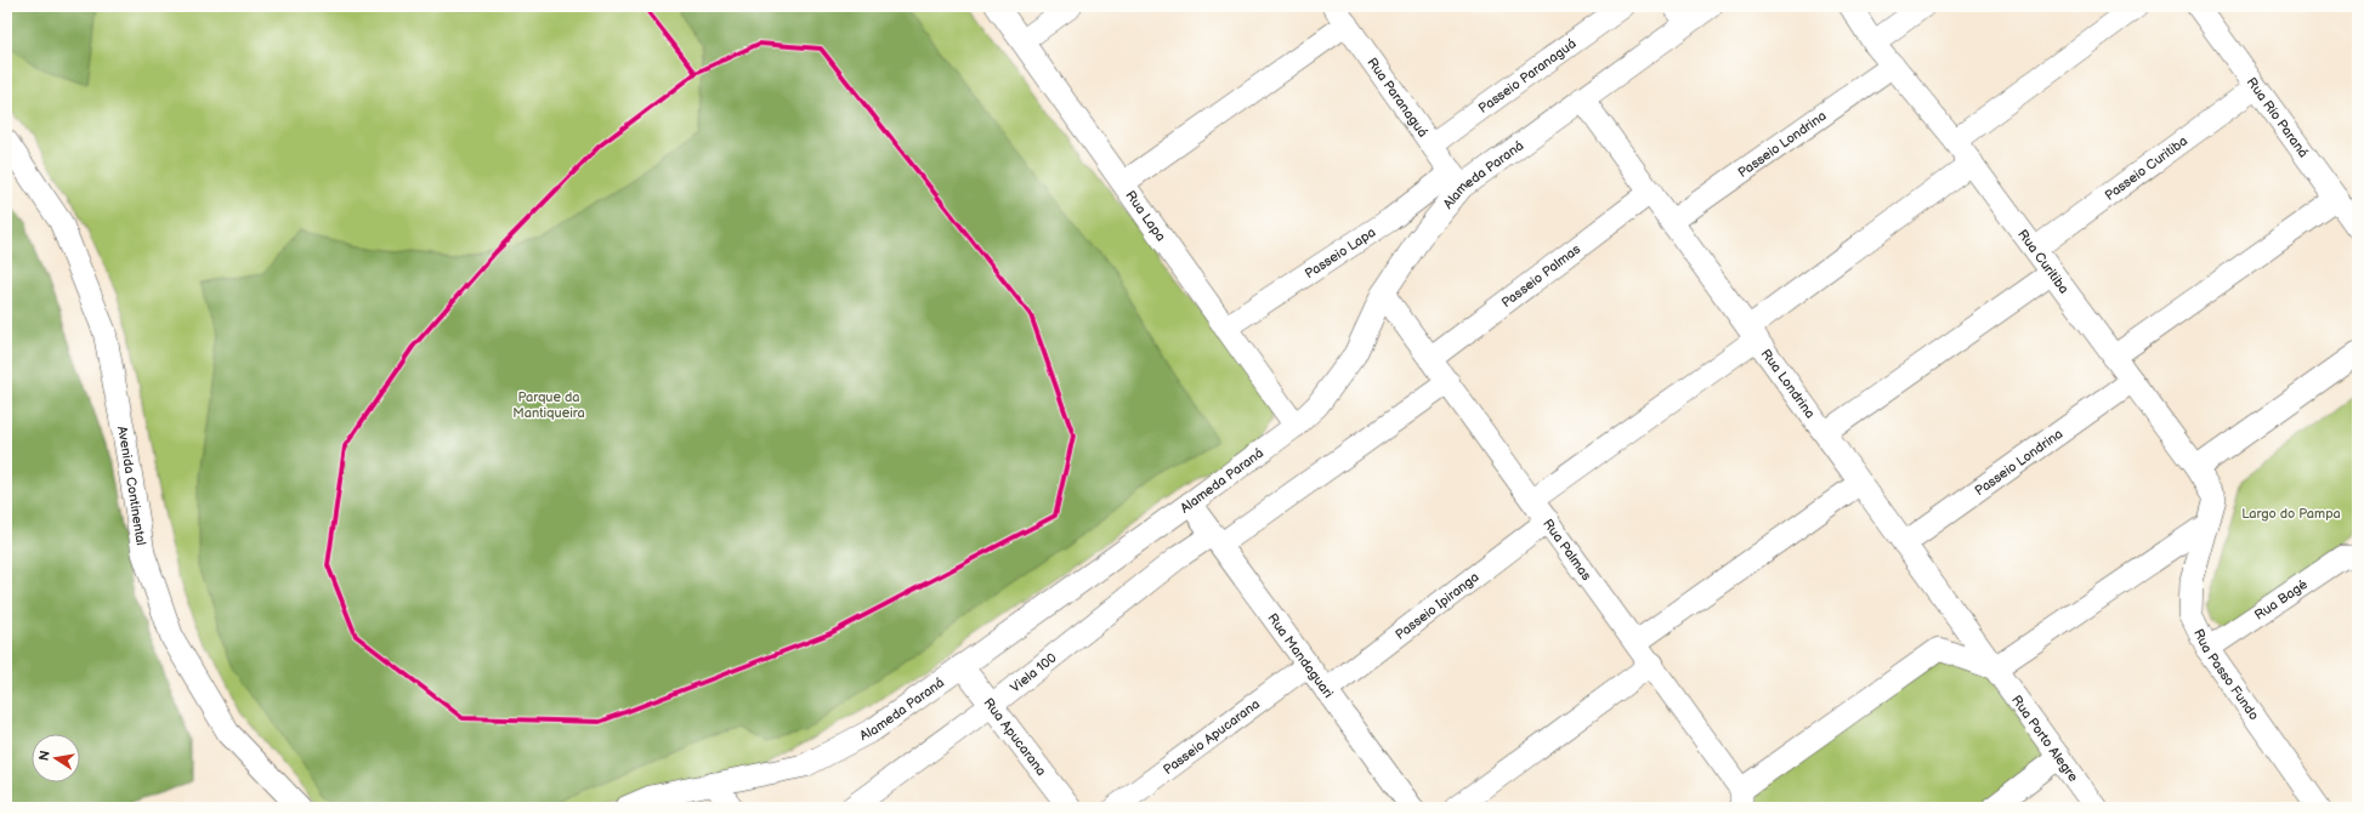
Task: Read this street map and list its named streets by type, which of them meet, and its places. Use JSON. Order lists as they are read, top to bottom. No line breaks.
{"streets":{"street":["Passeio Paranaguá","Rua Paranaguá","Rua Rio Paraná","Passeio Londrina","Passeio Curitiba","Alameda Paraná","Rua Lapa","Passeio Lapa","Rua Curitiba","Passeio Palmas","Rua Londrina","Avenida Continental","Rua Palmas","Rua Bagé","Passeio Ipiranga","Rua Mandaguari","Viela 100","Rua Passo Fundo","Rua Apucarana","Passeio Apucarana","Rua Porto Alegre"]},"crossings":[["Passeio Paranaguá","Rua Paranaguá"],["Rua Paranaguá","Alameda Paraná"],["Rua Paranaguá","Passeio Lapa"],["Rua Rio Paraná","Passeio Curitiba"],["Passeio Londrina","Rua Curitiba"],["Passeio Londrina","Rua Londrina"],["Passeio Curitiba","Rua Curitiba"],["Alameda Paraná","Rua Lapa"],["Alameda Paraná","Passeio Lapa"],["Alameda Paraná","Rua Londrina"],["Alameda Paraná","Rua Palmas"],["Alameda Paraná","Rua Mandaguari"],["Alameda Paraná","Rua Apucarana"],["Rua Lapa","Passeio Lapa"],["Rua Curitiba","Rua Passo Fundo"],["Passeio Palmas","Rua Londrina"],["Passeio Palmas","Rua Palmas"],["Rua Londrina","Rua Porto Alegre"],["Rua Palmas","Passeio Ipiranga"],["Rua Bagé","Rua Passo Fundo"],["Passeio Ipiranga","Rua Mandaguari"],["Rua Mandaguari","Viela 100"],["Rua Mandaguari","Passeio Apucarana"],["Viela 100","Rua Apucarana"]],"parks":["Parque da Mantiqueira","Largo do Pampa"],"north":"left"}
